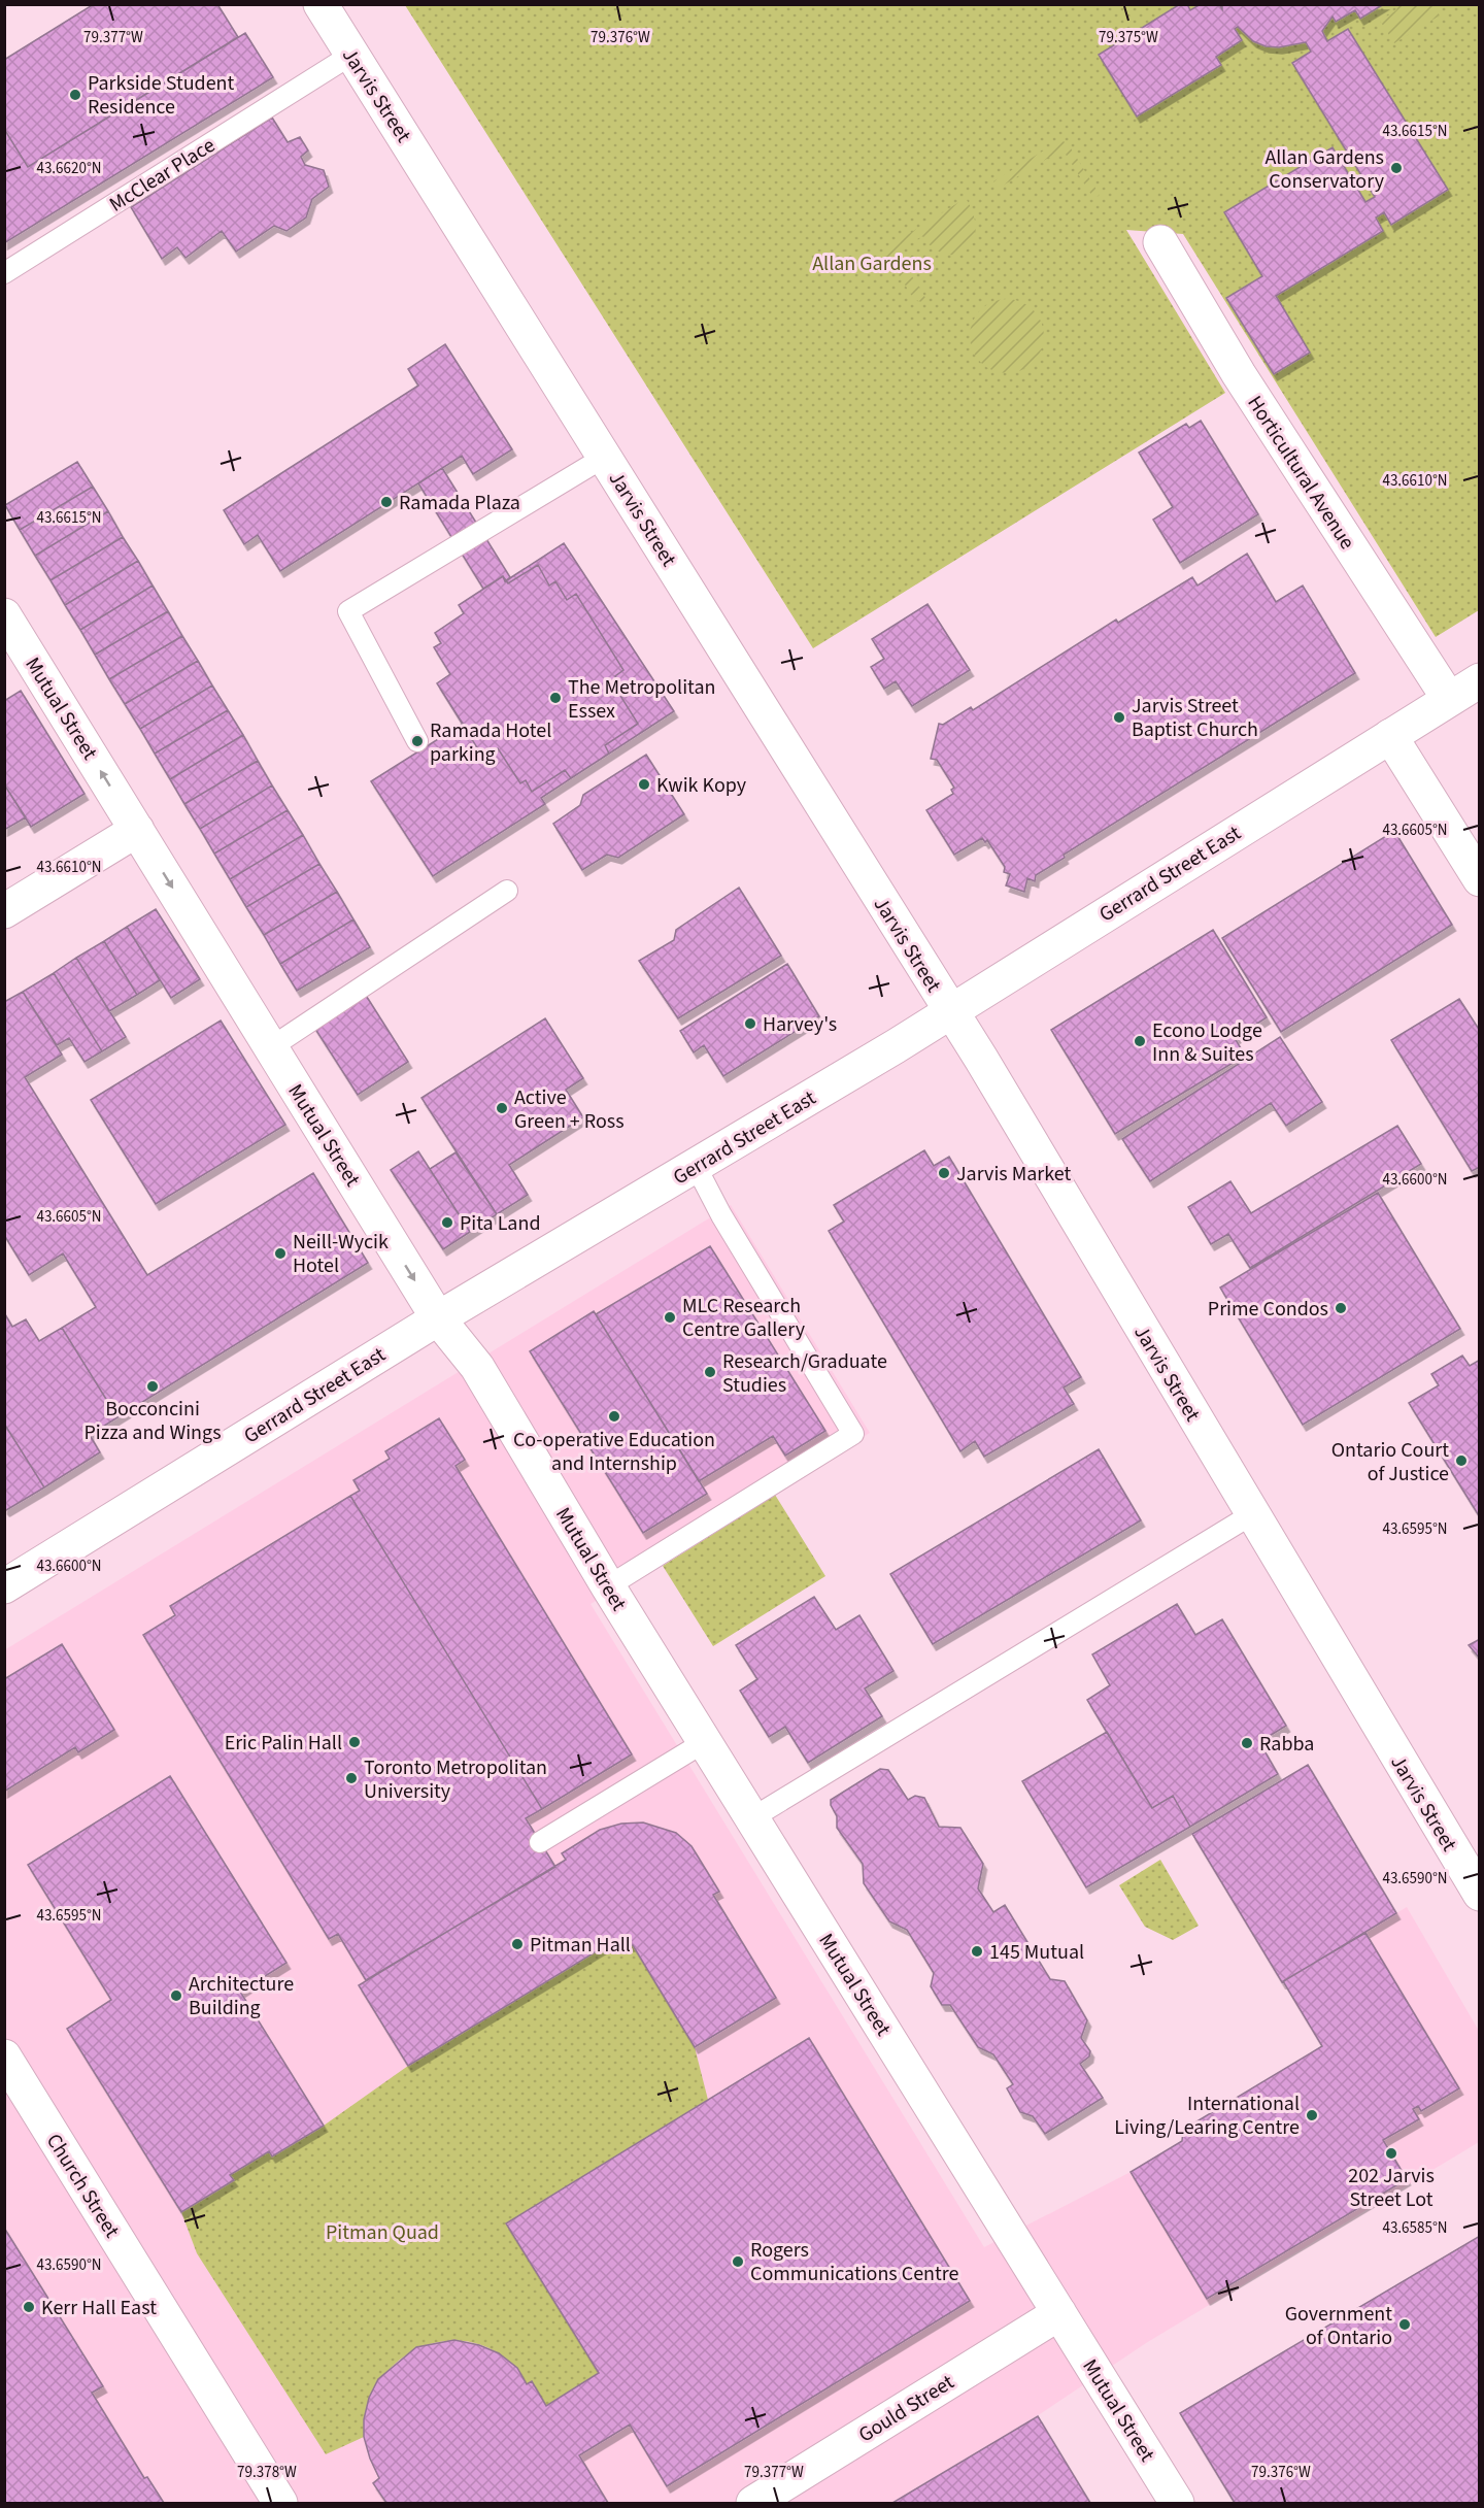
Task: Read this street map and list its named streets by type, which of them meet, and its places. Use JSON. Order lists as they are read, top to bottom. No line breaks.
{"streets":{"street":["Jarvis Street","Horticultural Avenue","Mutual Street","Gerrard Street East","Church Street","Gould Street"],"lane":["McClear Place"]},"crossings":[["Jarvis Street","McClear Place"],["Jarvis Street","Gerrard Street East"],["Horticultural Avenue","Gerrard Street East"],["Mutual Street","Gerrard Street East"],["Mutual Street","Gould Street"]],"parks":["Allan Gardens","Pitman Quad"],"places":["Parkside Student Residence","Allan Gardens Conservatory","Ramada Plaza","The Metropolitan Essex","Jarvis Street Baptist Church","Ramada Hotel parking","Kwik Kopy","Harvey's","Econo Lodge Inn & Suites","Active Green + Ross","Jarvis Market","Pita Land","Neill-Wycik Hotel","Prime Condos","MLC Research Centre Gallery","Research/Graduate Studies","Bocconcini Pizza and Wings","Co-operative Education and Internship","Ontario Court of Justice","Eric Palin Hall","Rabba","Toronto Metropolitan University","Pitman Hall","145 Mutual","Architecture Building","International Living/Learing Centre","202 Jarvis Street Lot","Rogers Communications Centre","Kerr Hall East","Government of Ontario"],"coordinates":["79.375°W","79.377°W","79.376°W","43.6615°N","43.6620°N","43.6610°N","43.6605°N","43.6600°N","43.6595°N","43.6590°N","43.6585°N","79.378°W"]}
